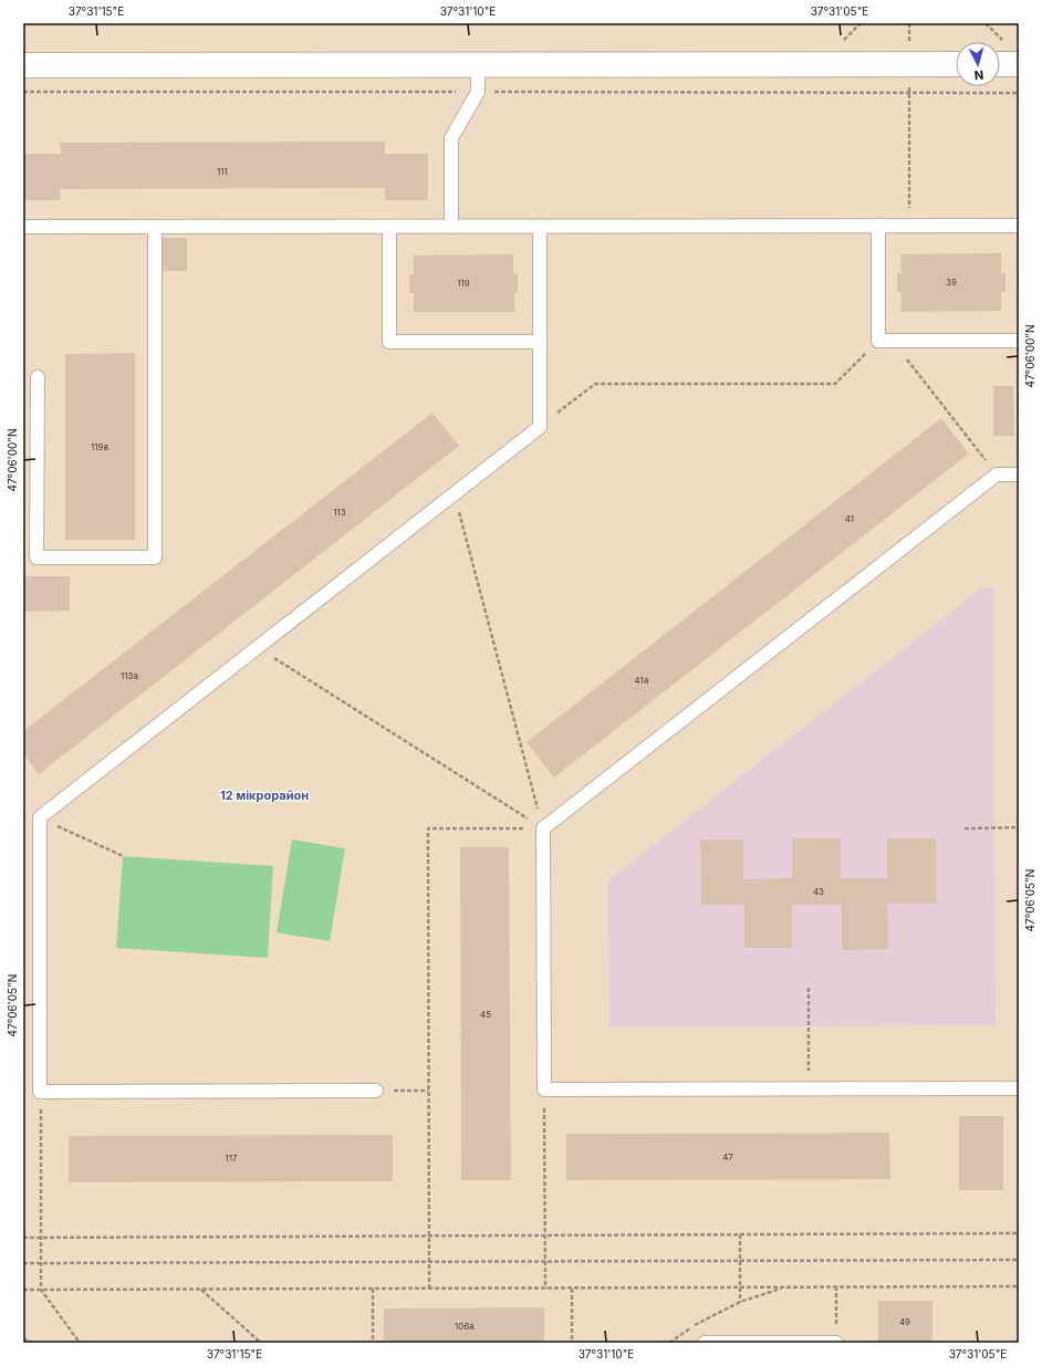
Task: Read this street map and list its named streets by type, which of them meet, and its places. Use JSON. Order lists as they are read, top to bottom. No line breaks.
{"districts":["12 мікрорайон"],"house_numbers":["111","39","119","119а","113","41","113а","41а","43","45","47","117","49","106а"],"north":"bottom","coordinates":["37°31'15\"E","37°31'10\"E","37°31'05\"E","47°06'00\"N","47°06'05\"N"]}
